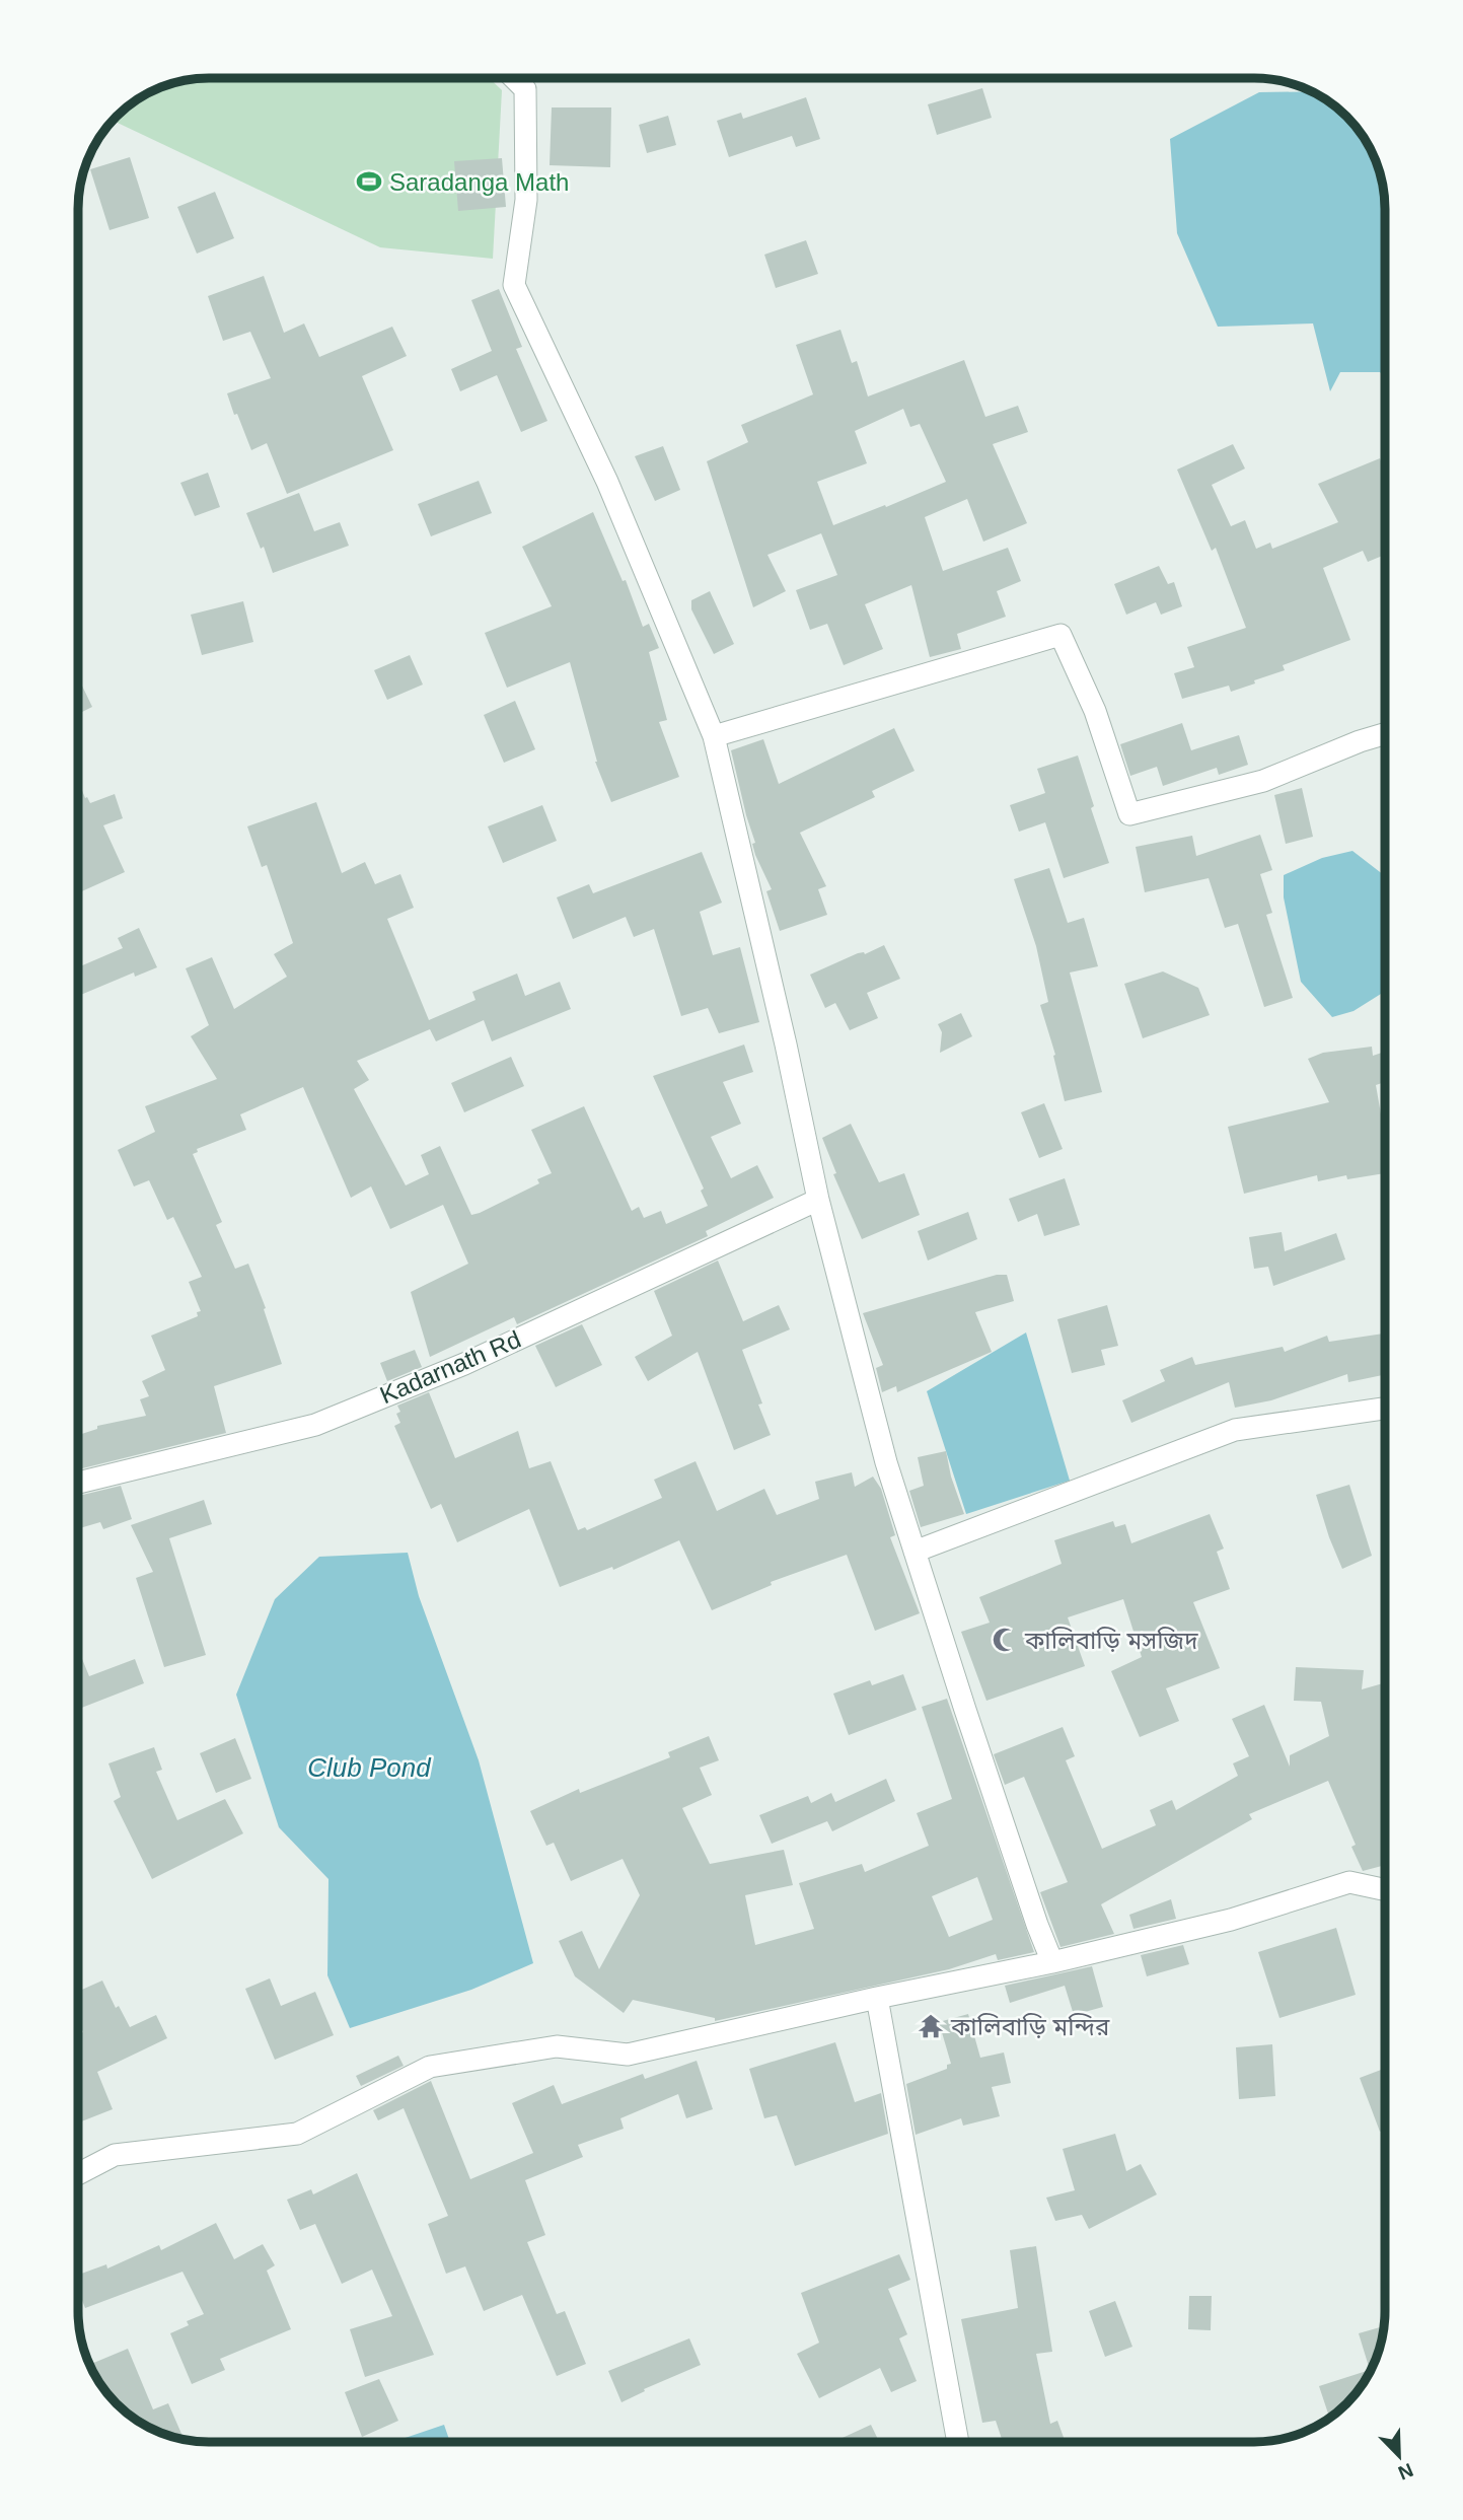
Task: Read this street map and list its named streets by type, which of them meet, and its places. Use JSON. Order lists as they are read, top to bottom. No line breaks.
{"streets":{"street":["Kadarnath Rd"]},"water":["Club Pond"],"places":{"sports":["Saradanga Math"],"mosque":["কালিবাড়ি মসজিদ"],"temple":["কালিবাড়ি মন্দির"]},"north":"bottom right"}
